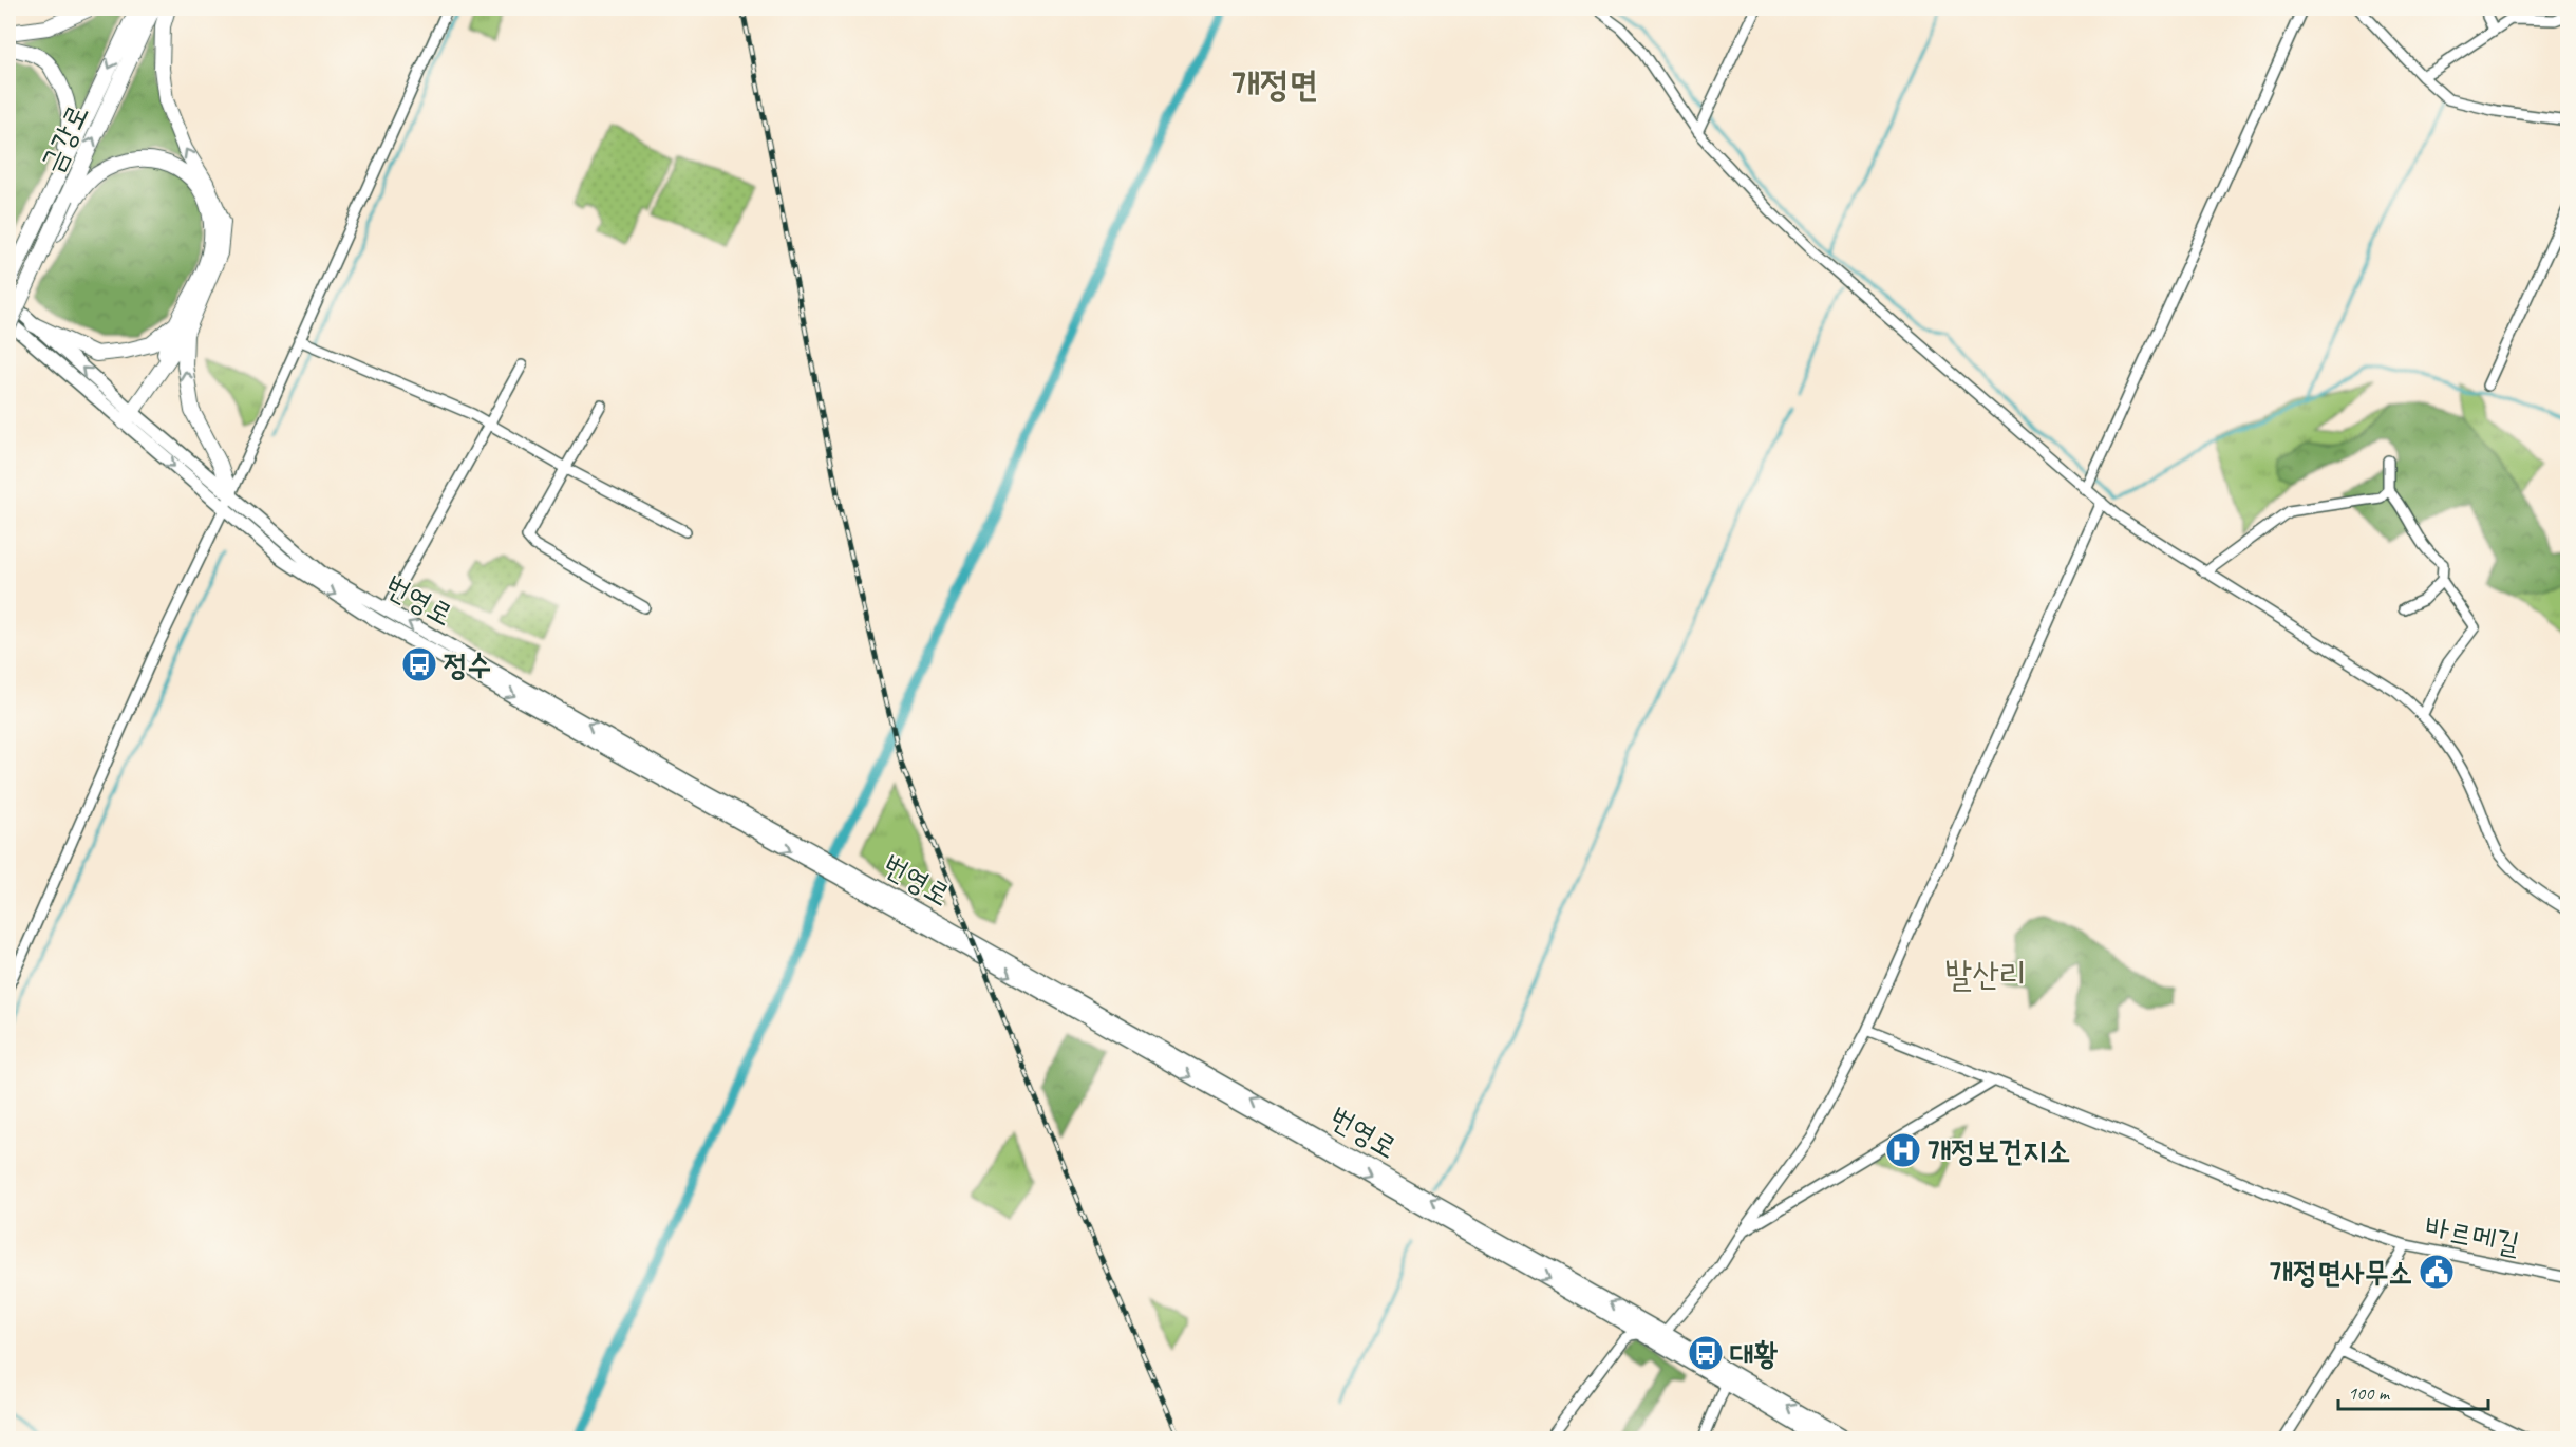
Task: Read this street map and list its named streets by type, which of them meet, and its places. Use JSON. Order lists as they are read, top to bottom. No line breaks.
{"streets":{"highway":["금강로"],"main road":["번영로"],"street":["바르메길"]},"crossings":[["금강로","번영로"]],"districts":["개정면","발산리"],"places":{"bus stop":["정수","대황"],"hospital":["개정보건지소"],"public building":["개정면사무소"]},"scale_bar":"100 m"}
